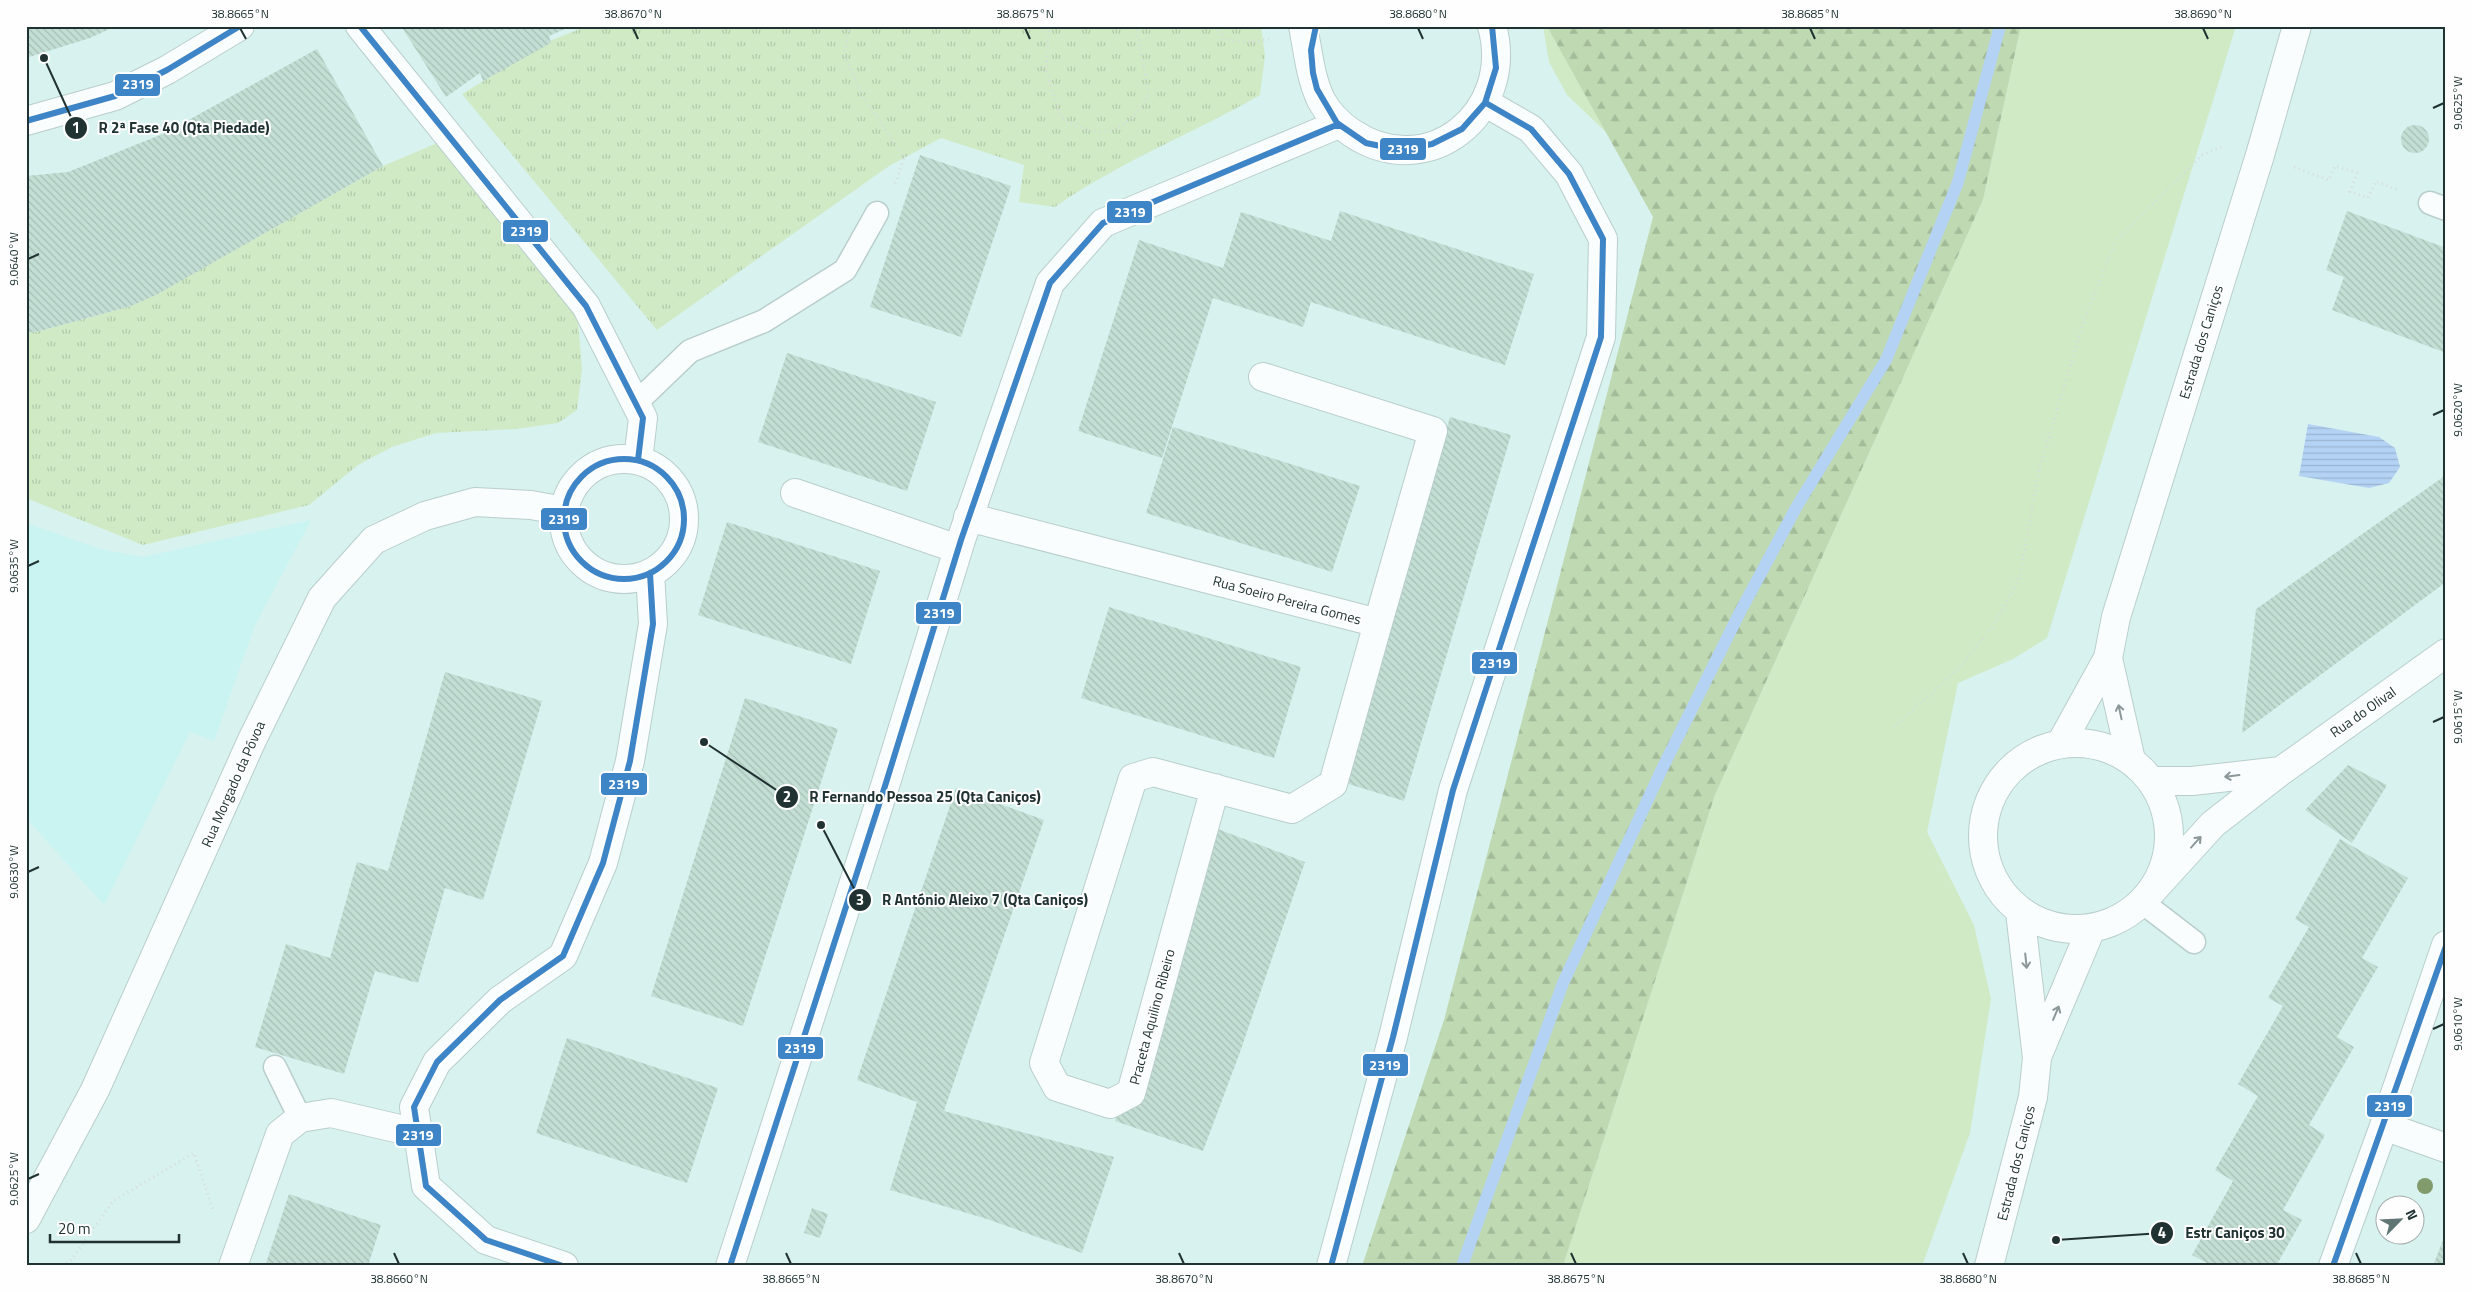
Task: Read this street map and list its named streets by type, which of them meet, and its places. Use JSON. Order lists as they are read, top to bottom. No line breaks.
{"streets":{"street":["Estrada dos Caniços","Rua Soeiro Pereira Gomes","Rua do Olival","Rua Morgado da Póvoa","Praceta Aquilino Ribeiro"]},"crossings":[["Rua Soeiro Pereira Gomes","Praceta Aquilino Ribeiro"]],"one_way":["Rua do Olival"],"places":["R 2ª Fase 40 (Qta Piedade)","R Fernando Pessoa 25 (Qta Caniços)","R António Aleixo 7 (Qta Caniços)","Estr Caniços 30"],"lines":["transit line 2319"],"scale_bar":"20 m","north":"top right","coordinates":["38.8665°N","38.8670°N","38.8675°N","38.8680°N","38.8685°N","38.8690°N","9.0625°W","9.0640°W","9.0620°W","9.0635°W","9.0615°W","9.0630°W","9.0610°W","38.8660°N"]}
